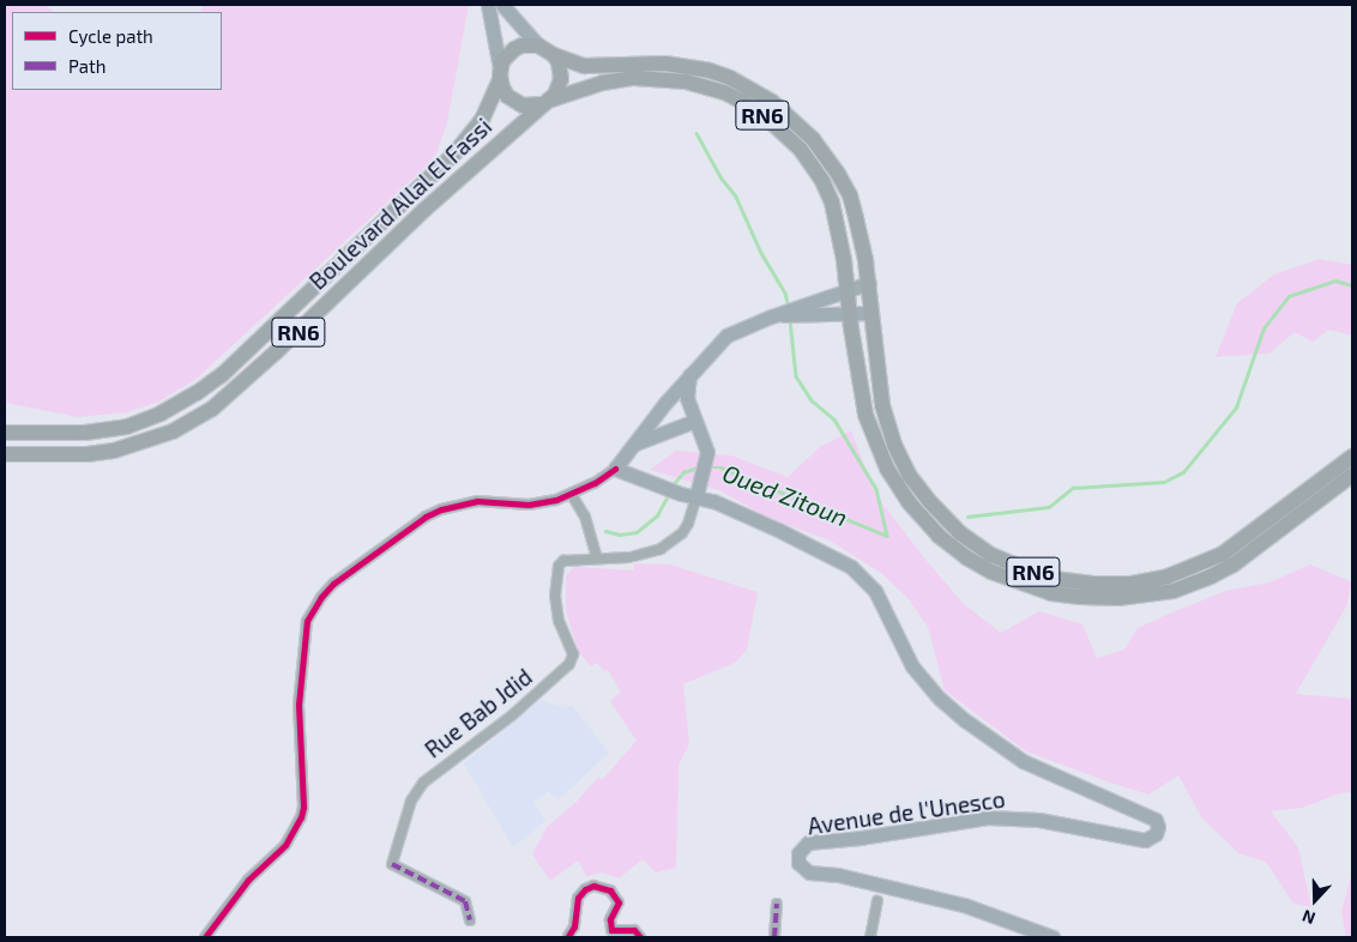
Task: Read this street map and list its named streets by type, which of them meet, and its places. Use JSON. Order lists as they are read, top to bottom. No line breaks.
{"streets":{"main road":["RN6","Boulevard Allal El Fassi","Rue Bab Jdid","Avenue de l'Unesco"]},"crossings":[["RN6","Boulevard Allal El Fassi"],["Rue Bab Jdid","Avenue de l'Unesco"]],"water":["Oued Zitoun"],"legend":["Cycle path","Path"],"north":"bottom"}
